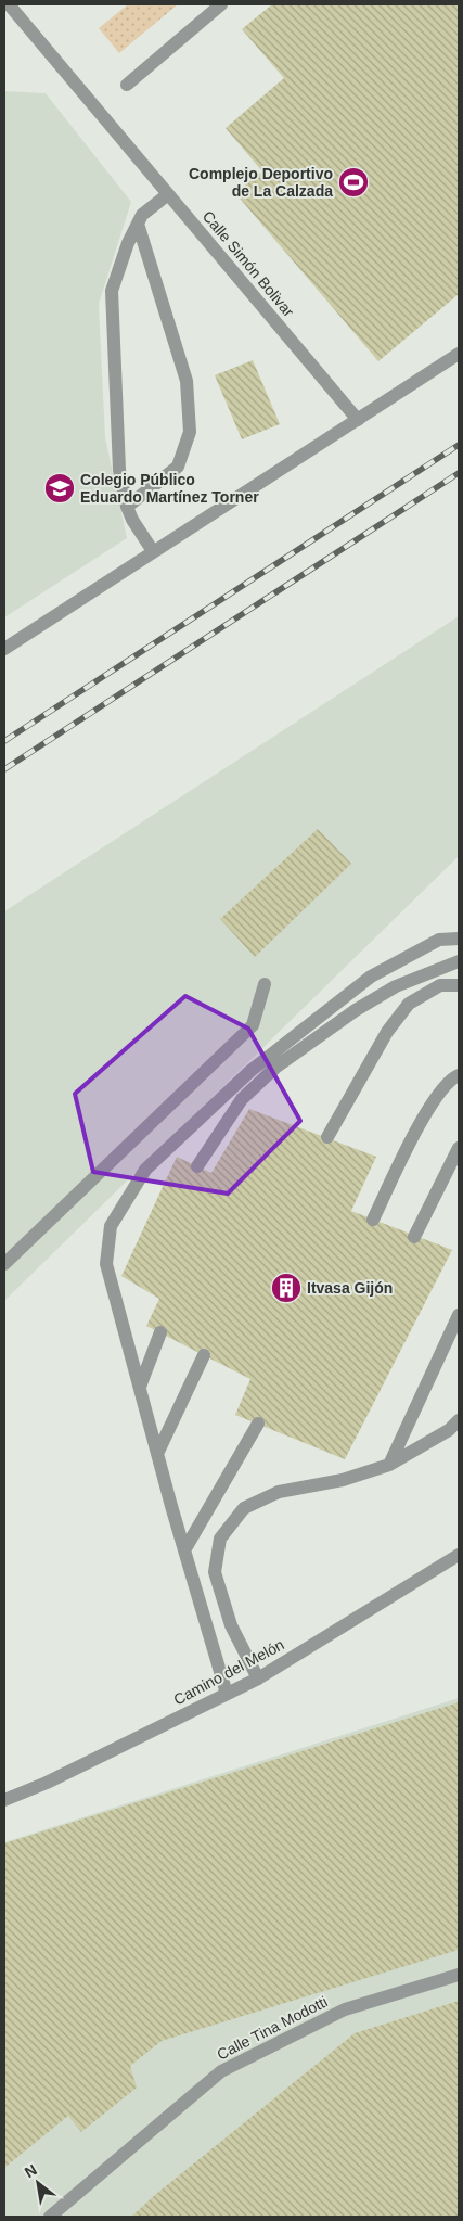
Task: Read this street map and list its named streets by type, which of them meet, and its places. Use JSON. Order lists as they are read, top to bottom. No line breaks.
{"streets":{"street":["Calle Simón Bolivar","Camino del Melón","Calle Tina Modotti"]},"places":{"sports":["Complejo Deportivo de La Calzada"],"school or university":["Colegio Público Eduardo Martínez Torner"],"building":["Itvasa Gijón"]},"north":"top left"}
